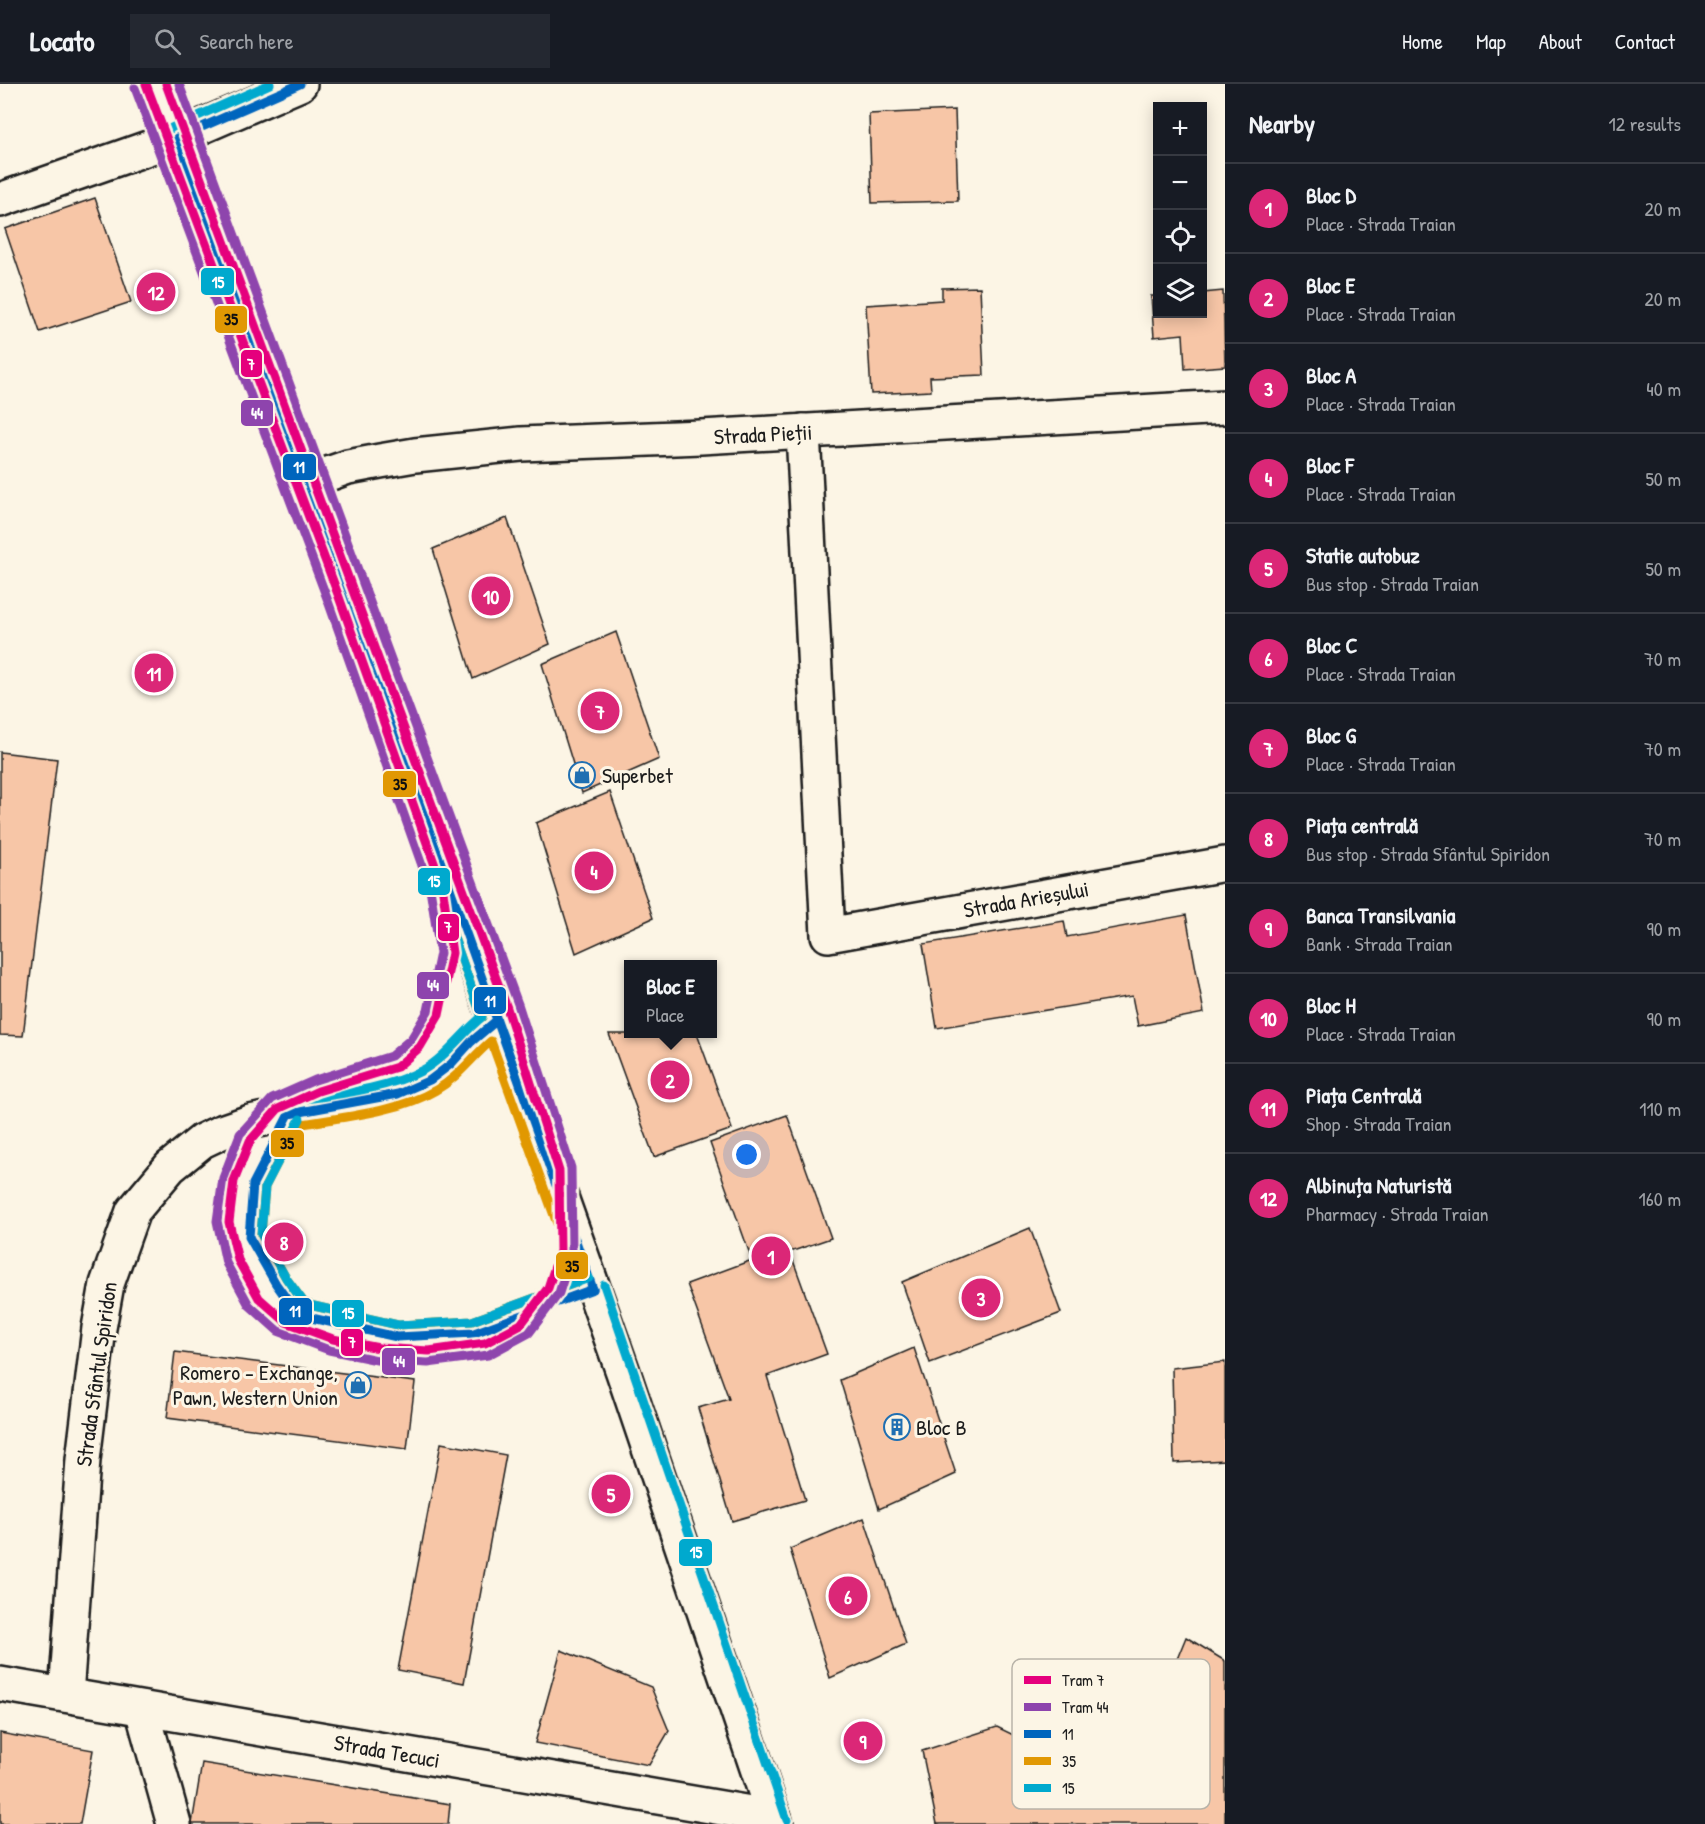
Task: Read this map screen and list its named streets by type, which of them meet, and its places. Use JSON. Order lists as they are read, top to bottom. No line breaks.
{"streets":{"street":["Strada Pieții","Strada Arieșului","Strada Sfântul Spiridon","Strada Tecuci"]},"crossings":[["Strada Pieții","Strada Arieșului"],["Strada Sfântul Spiridon","Strada Tecuci"]],"places":{"shop":["Superbet","Romero - Exchange, Pawn, Western Union"],"building":["Bloc B"]},"lines":["tram line 7","tram line 44","transit line 11","transit line 15","transit line 35"],"legend":["Tram 7","Tram 44","11","35","15"],"page":{"header":"Locato","search":"Search here","nav":["Home","Map","About","Contact"],"heading":["Nearby","12 results"],"map_buttons":["+","−"],"list":[{"mark":"1","name":"Bloc D","note":"Place · Strada Traian","value":"20 m"},{"mark":"2","name":"Bloc E","note":"Place · Strada Traian","value":"20 m"},{"mark":"3","name":"Bloc A","note":"Place · Strada Traian","value":"40 m"},{"mark":"4","name":"Bloc F","note":"Place · Strada Traian","value":"50 m"},{"mark":"5","name":"Statie autobuz","note":"Bus stop · Strada Traian","value":"50 m"},{"mark":"6","name":"Bloc C","note":"Place · Strada Traian","value":"70 m"},{"mark":"7","name":"Bloc G","note":"Place · Strada Traian","value":"70 m"},{"mark":"8","name":"Piața centrală","note":"Bus stop · Strada Sfântul Spiridon","value":"70 m"},{"mark":"9","name":"Banca Transilvania","note":"Bank · Strada Traian","value":"90 m"},{"mark":"10","name":"Bloc H","note":"Place · Strada Traian","value":"90 m"},{"mark":"11","name":"Piața Centrală","note":"Shop · Strada Traian","value":"110 m"},{"mark":"12","name":"Albinuța Naturistă","note":"Pharmacy · Strada Traian","value":"160 m"}],"pins":["12","10","11","7","4","2","8","1","3","5","6","9"],"popup":["Bloc E","Place"]}}
